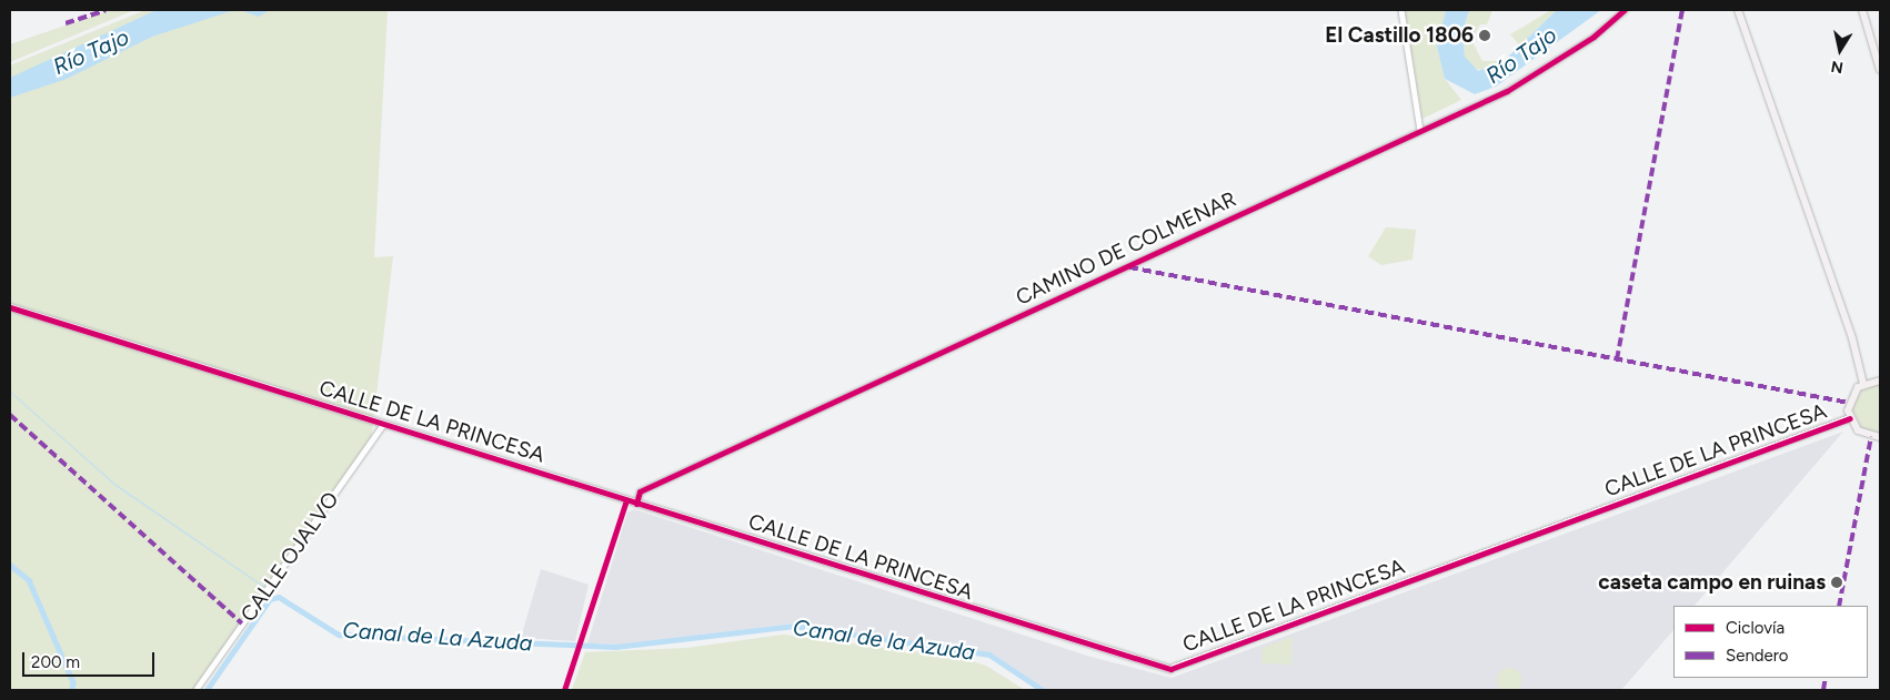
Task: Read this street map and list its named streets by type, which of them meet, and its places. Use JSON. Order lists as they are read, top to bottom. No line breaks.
{"streets":{"street":["CAMINO DE COLMENAR","CALLE DE LA PRINCESA","CALLE OJALVO"]},"crossings":[["CAMINO DE COLMENAR","CALLE DE LA PRINCESA"],["CALLE DE LA PRINCESA","CALLE OJALVO"]],"water":["Río Tajo","Canal de La Azuda","Canal de la Azuda"],"places":["El Castillo 1806","caseta campo en ruinas"],"legend":["Ciclovía","Sendero"],"scale_bar":"200 m","north":"bottom"}
